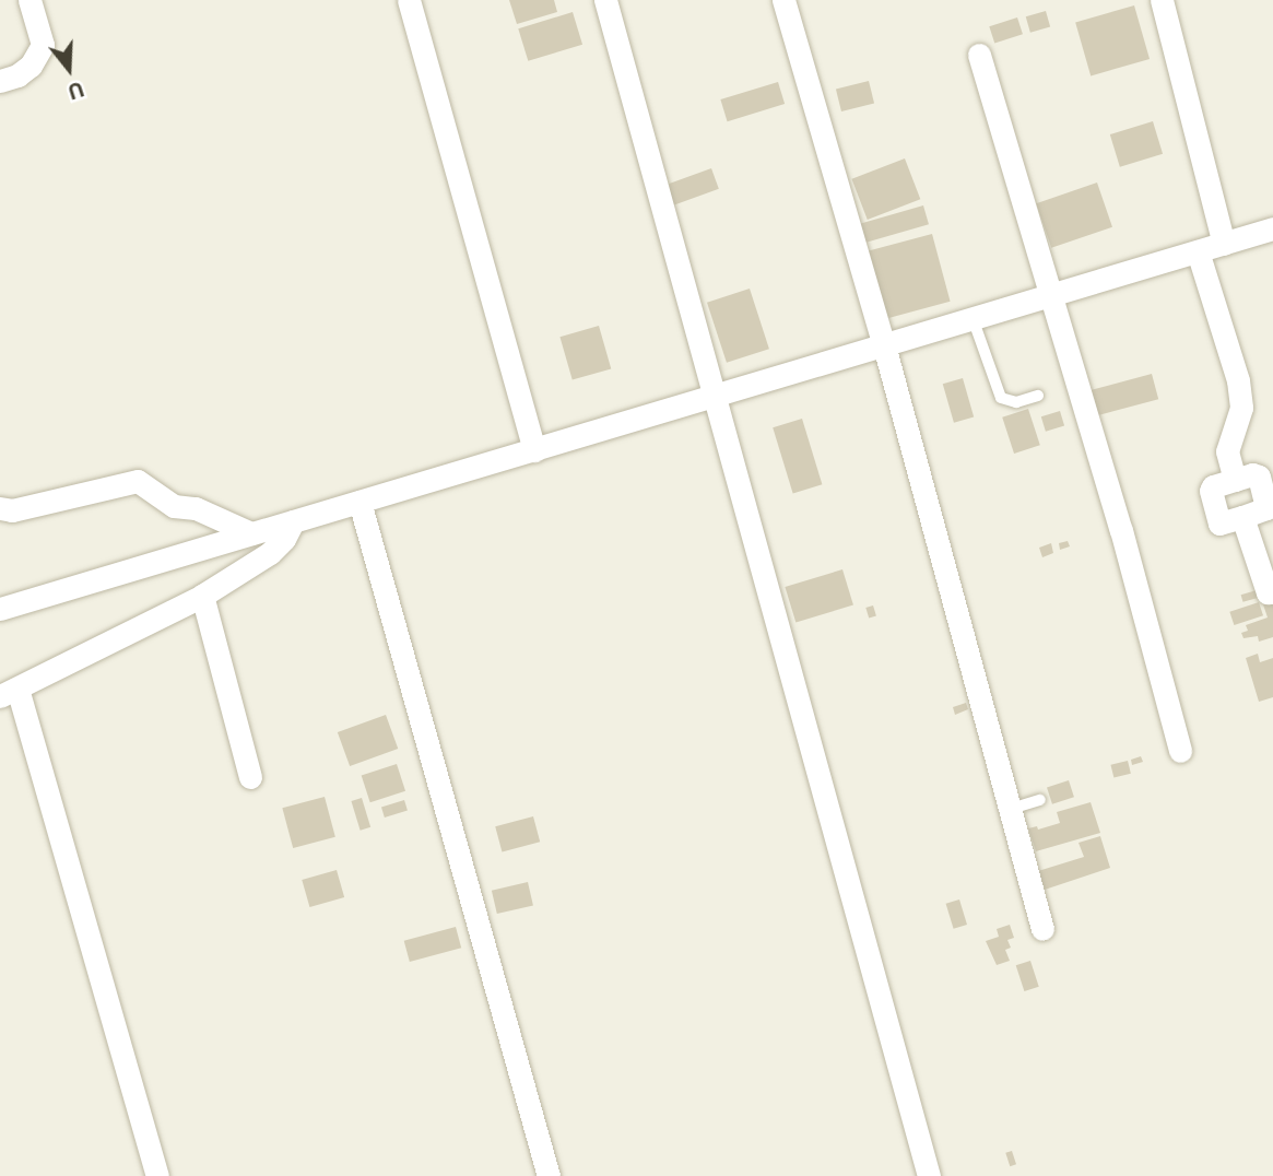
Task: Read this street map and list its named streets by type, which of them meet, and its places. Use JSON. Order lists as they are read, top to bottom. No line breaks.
{"north":"bottom"}
